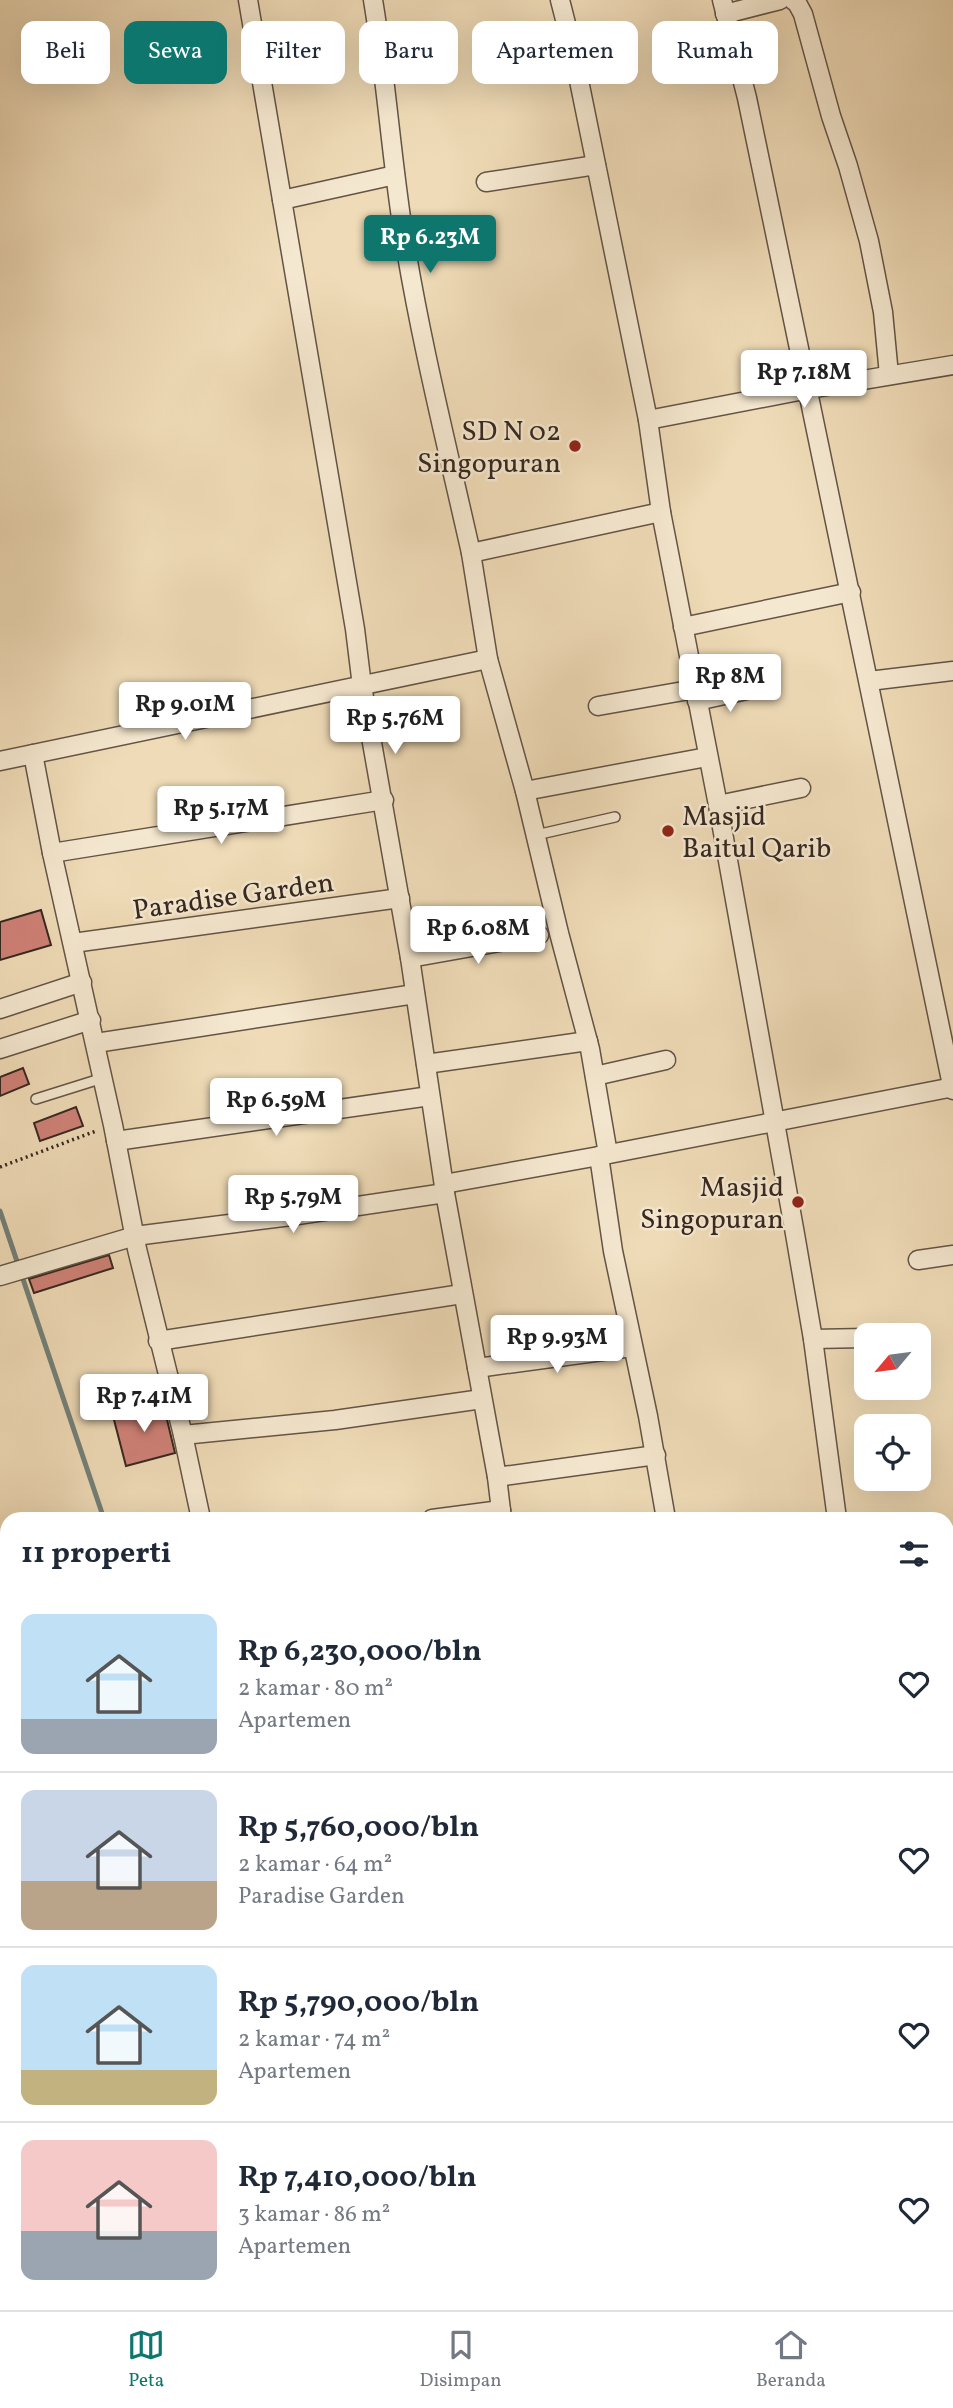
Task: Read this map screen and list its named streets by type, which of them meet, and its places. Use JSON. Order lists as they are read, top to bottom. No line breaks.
{"streets":{"street":["Paradise Garden"]},"places":["SD N 02 Singopuran","Masjid Baitul Qarib","Masjid Singopuran"],"north":"bottom left","page":{"chip":["Beli","Sewa","Filter","Baru","Apartemen","Rumah"],"price":["Rp 6.23M","Rp 7.18M","Rp 8M","Rp 9.01M","Rp 5.76M","Rp 5.17M","Rp 6.08M","Rp 6.59M","Rp 5.79M","Rp 9.93M","Rp 7.41M"],"heading":"11 properti","list":[{"name":"Rp 6,230,000/bln","note":"2 kamar · 80 m² · Apartemen"},{"name":"Rp 5,760,000/bln","note":"2 kamar · 64 m² · Paradise Garden"},{"name":"Rp 5,790,000/bln","note":"2 kamar · 74 m² · Apartemen"},{"name":"Rp 7,410,000/bln","note":"3 kamar · 86 m² · Apartemen"}],"tabs":["Peta","Disimpan","Beranda"]}}
